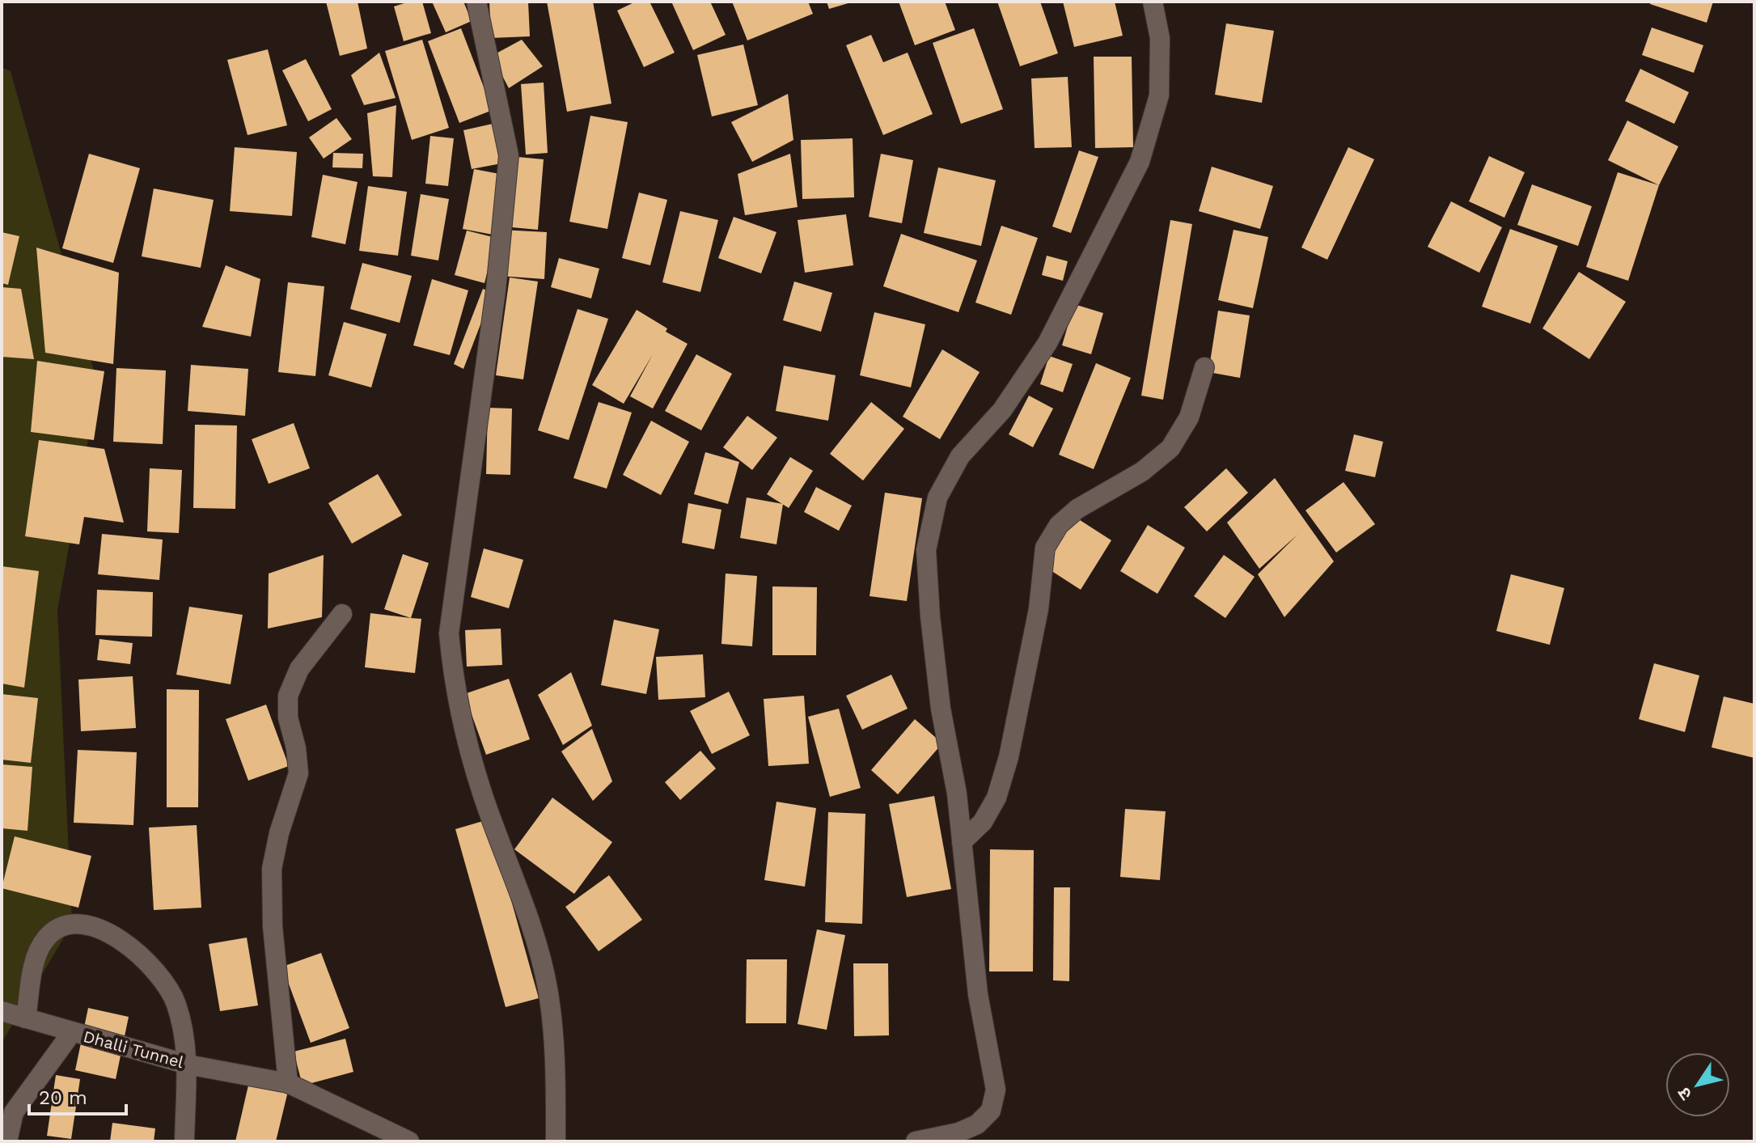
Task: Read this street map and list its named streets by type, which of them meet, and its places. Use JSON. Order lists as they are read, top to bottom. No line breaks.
{"streets":{"street":["Dhalli Tunnel"]},"scale_bar":"20 m","north":"bottom left"}
